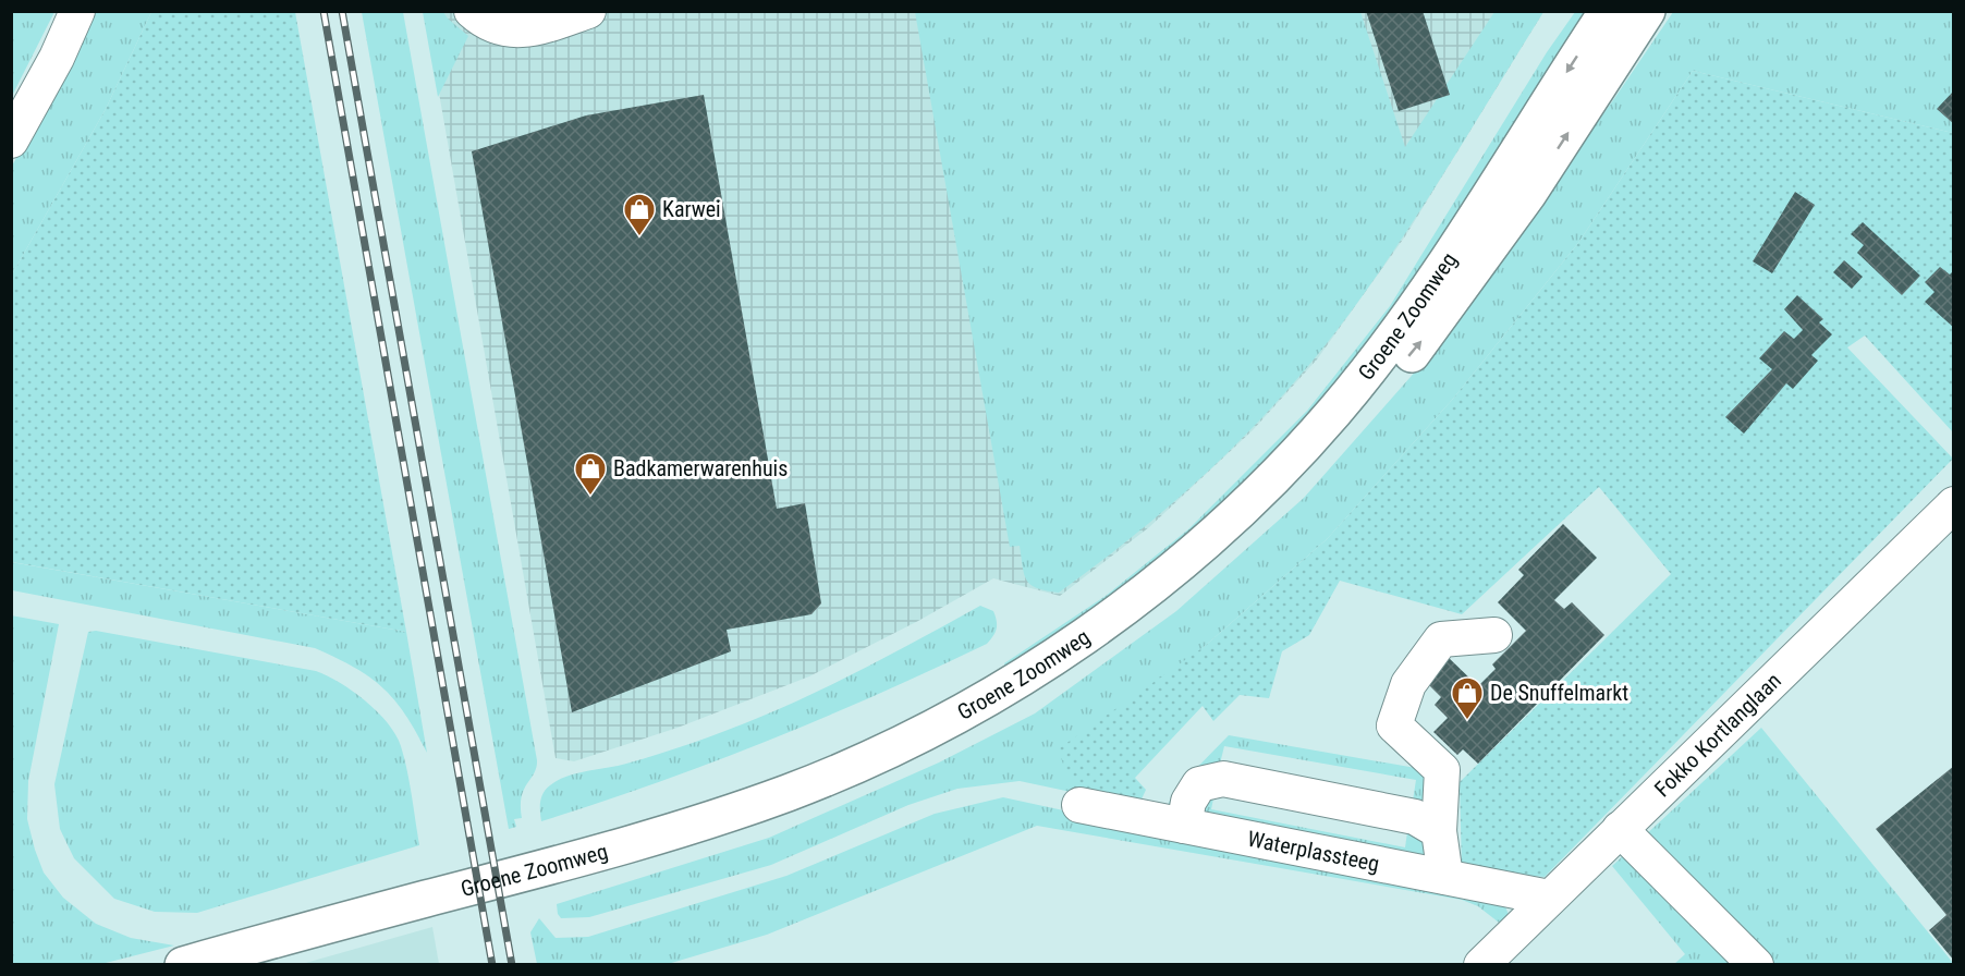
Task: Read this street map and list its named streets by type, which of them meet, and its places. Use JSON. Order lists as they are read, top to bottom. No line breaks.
{"streets":{"main road":["Groene Zoomweg"],"street":["Fokko Kortlanglaan","Waterplassteeg"]},"crossings":[["Fokko Kortlanglaan","Waterplassteeg"]],"places":{"shop":["Karwei","Badkamerwarenhuis","De Snuffelmarkt"]}}
